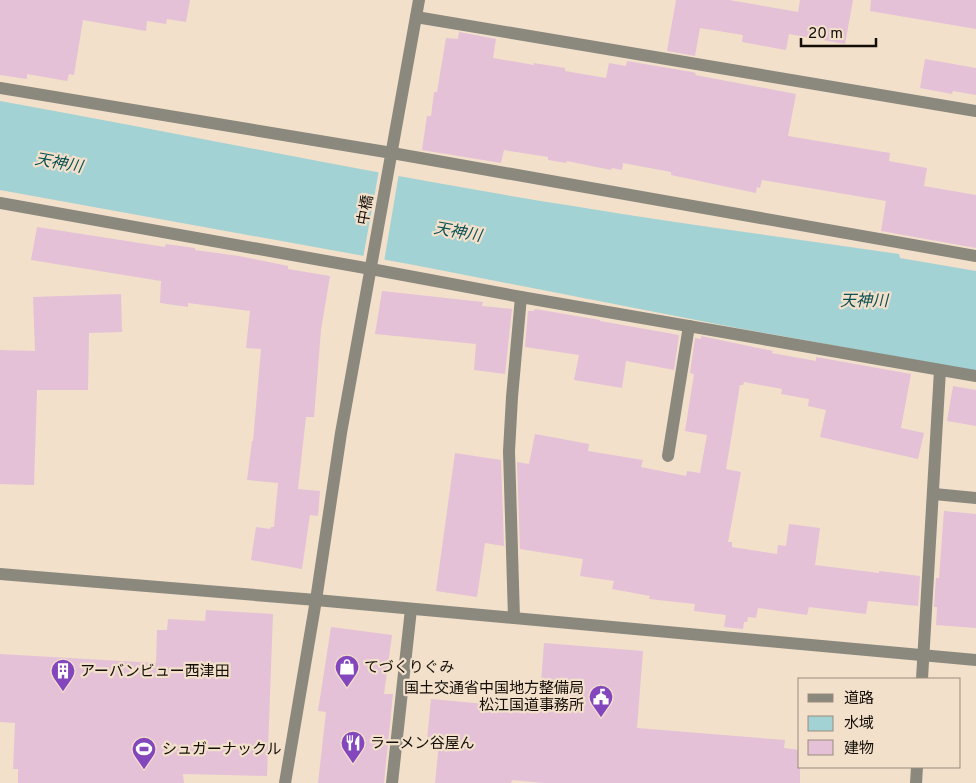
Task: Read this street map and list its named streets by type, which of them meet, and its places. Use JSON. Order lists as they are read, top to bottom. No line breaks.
{"streets":{"street":["中橋"]},"water":["天神川"],"places":{"shop":["てづくりぐみ"],"building":["アーバンビュー西津田"],"public building":["国土交通省中国地方整備局 松江国道事務所"],"restaurant":["ラーメン谷屋ん"],"sports":["シュガーナックル"]},"legend":["道路","水域","建物"],"scale_bar":"20 m"}
